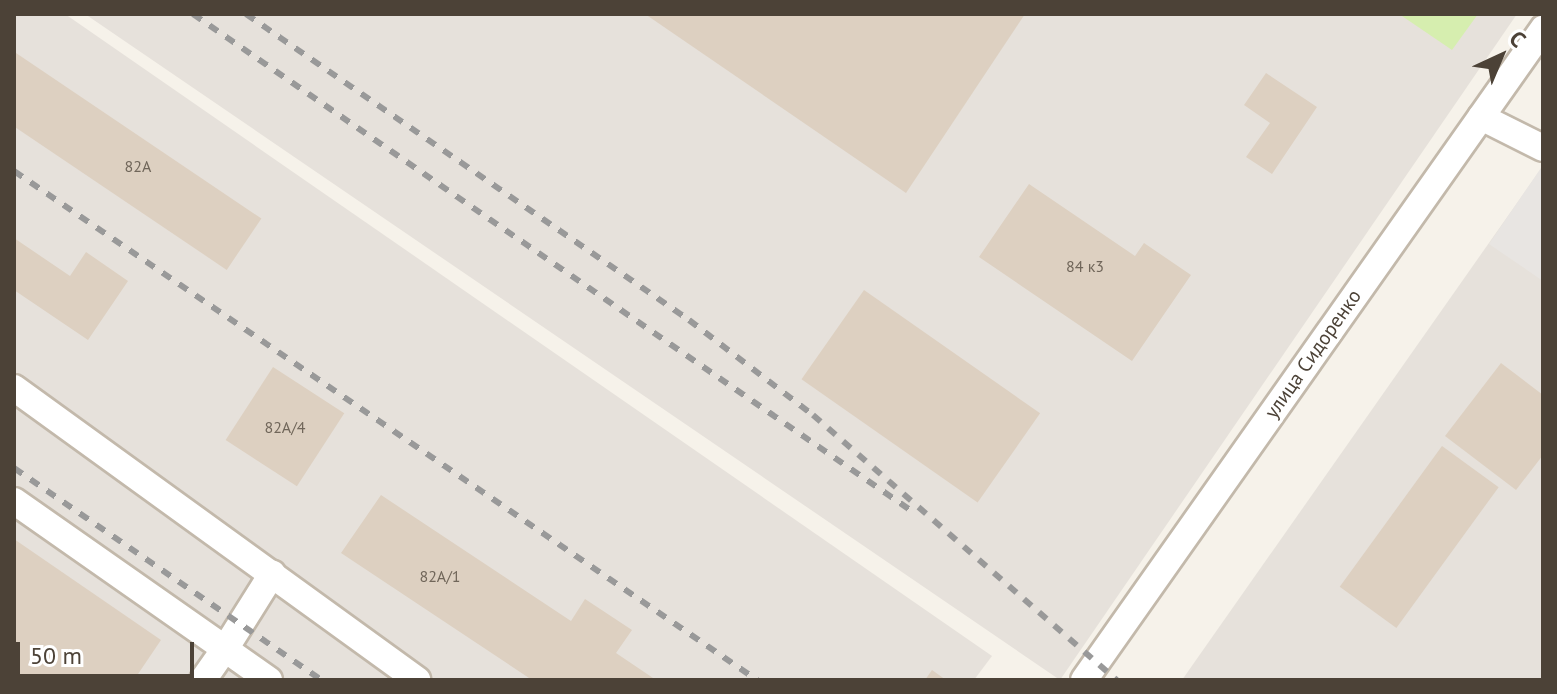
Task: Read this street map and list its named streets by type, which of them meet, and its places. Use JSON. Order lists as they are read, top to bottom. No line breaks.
{"streets":{"street":["улица Сидоренко"]},"house_numbers":["82А","84 к3","82А/4","82А/1"],"scale_bar":"50 m","north":"top right"}
